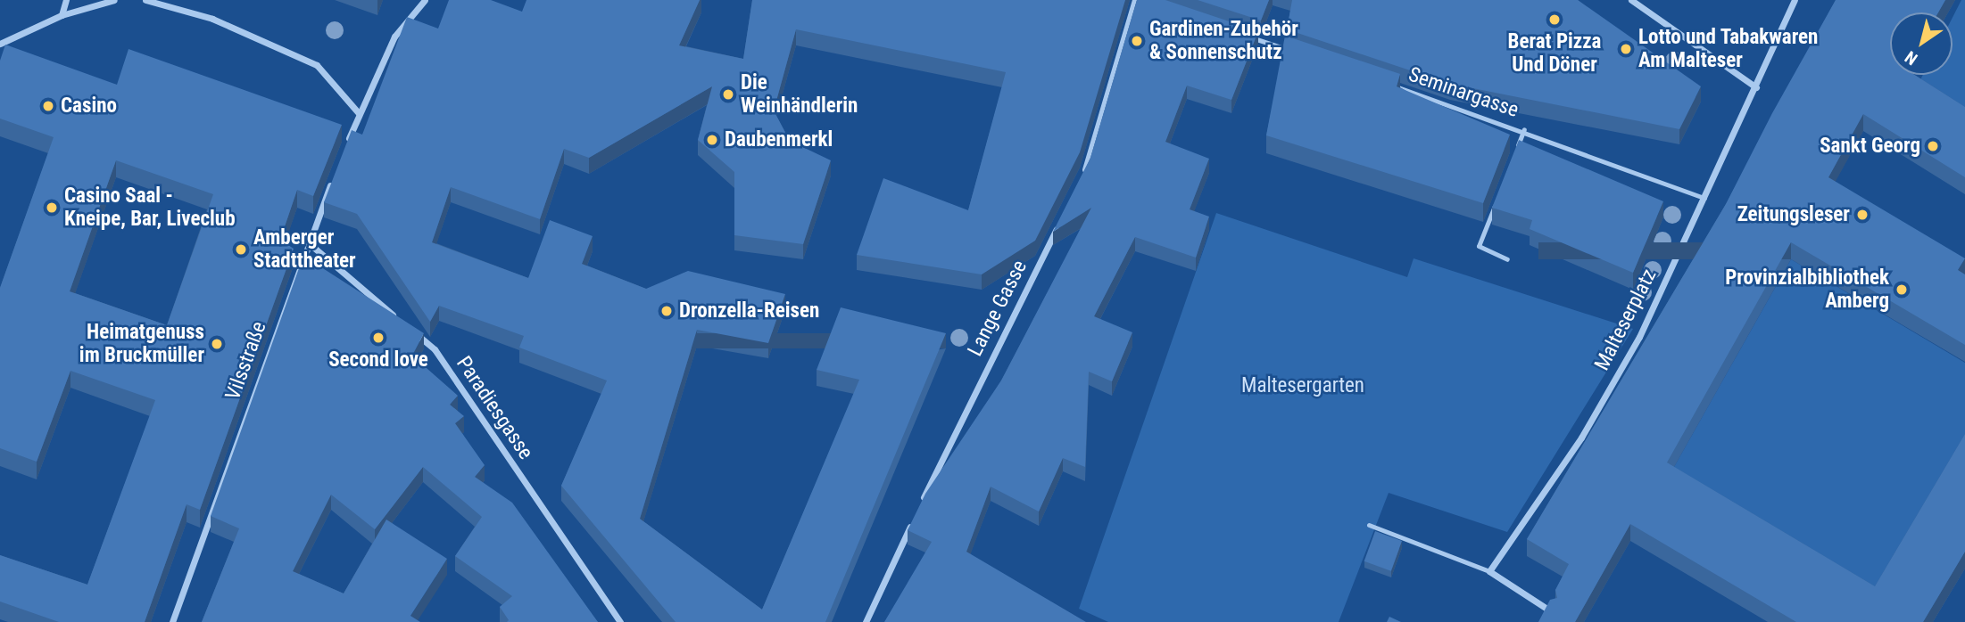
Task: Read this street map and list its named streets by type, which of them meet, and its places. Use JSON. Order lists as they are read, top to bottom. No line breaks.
{"streets":{"street":["Lange Gasse","Malteserplatz","Vilsstraße","Paradiesgasse"],"lane":["Seminargasse"]},"crossings":[["Seminargasse","Malteserplatz"]],"parks":["Maltesergarten"],"places":["Berat Pizza Und Döner","Gardinen-Zubehör & Sonnenschutz","Lotto und Tabakwaren Am Malteser","Die Weinhändlerin","Casino","Daubenmerkl","Sankt Georg","Casino Saal - Kneipe, Bar, Liveclub","Zeitungsleser","Amberger Stadttheater","Provinzialbibliothek Amberg","Dronzella-Reisen","Second love","Heimatgenuss im Bruckmüller"],"north":"bottom left"}
